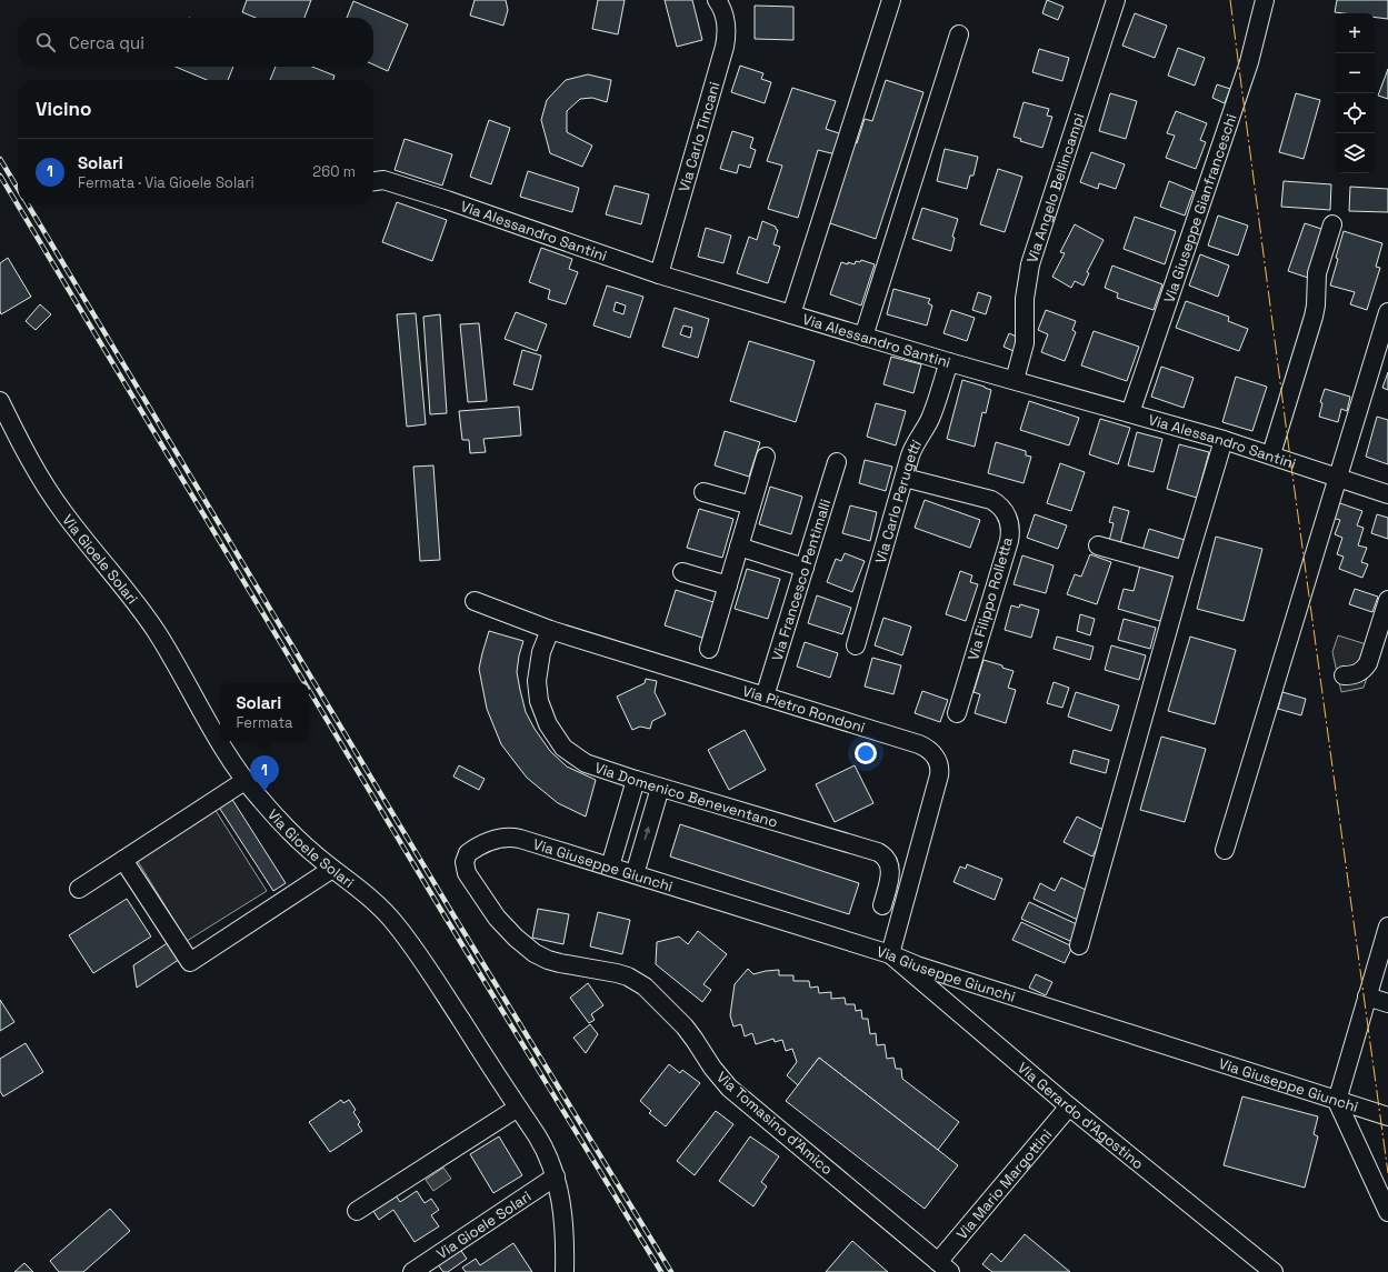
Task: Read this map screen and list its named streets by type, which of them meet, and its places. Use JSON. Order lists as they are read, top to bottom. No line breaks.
{"streets":{"street":["Via Carlo Tincani","Via Angelo Bellincampi","Via Giuseppe Gianfranceschi","Via Alessandro Santini","Via Carlo Perugetti","Via Gioele Solari","Via Francesco Pentimalli","Via Filippo Rolletta","Via Pietro Rondoni","Via Domenico Beneventano","Via Giuseppe Giunchi","Via Gerardo d'Agostino","Via Tomasino d'Amico","Via Mario Margottini"]},"crossings":[["Via Carlo Tincani","Via Alessandro Santini"],["Via Angelo Bellincampi","Via Alessandro Santini"],["Via Giuseppe Gianfranceschi","Via Alessandro Santini"],["Via Alessandro Santini","Via Carlo Perugetti"],["Via Carlo Perugetti","Via Filippo Rolletta"],["Via Francesco Pentimalli","Via Pietro Rondoni"],["Via Pietro Rondoni","Via Domenico Beneventano"],["Via Pietro Rondoni","Via Giuseppe Giunchi"],["Via Pietro Rondoni","Via Gerardo d'Agostino"],["Via Giuseppe Giunchi","Via Gerardo d'Agostino"],["Via Giuseppe Giunchi","Via Tomasino d'Amico"],["Via Gerardo d'Agostino","Via Mario Margottini"],["Via Tomasino d'Amico","Via Mario Margottini"]],"page":{"map_buttons":["+","−"],"search":"Cerca qui","heading":"Vicino","list":[{"mark":"1","name":"Solari","note":"Fermata · Via Gioele Solari","value":"260 m"}],"popup":["Solari","Fermata"],"pins":"1"}}
